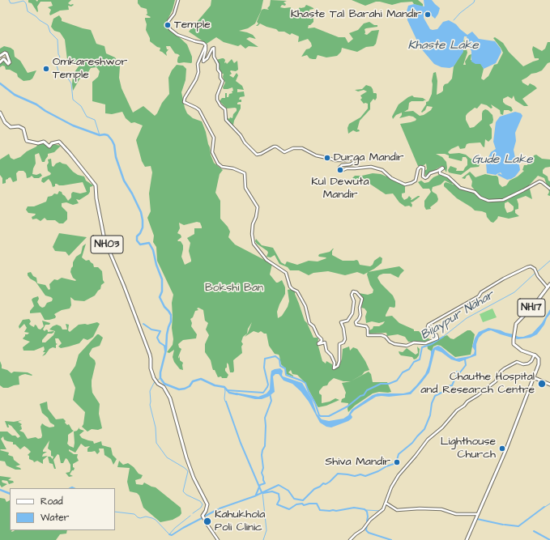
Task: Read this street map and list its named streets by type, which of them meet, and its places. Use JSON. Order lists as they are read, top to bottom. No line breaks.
{"streets":{"main road":["NH03","NH17"]},"water":["Khaste Lake","Gude Lake","Bijaypur Nahar"],"parks":["Bokshi Ban"],"places":["Khaste Tal Barahi Mandir","Temple","Omkareshwor Temple","Durga Mandir","Kul Dewuta Mandir","Chauthe Hospital and Research Centre","Lighthouse Church","Shiva Mandir","Kahukhola Poli Clinic"],"legend":["Road","Water"]}
